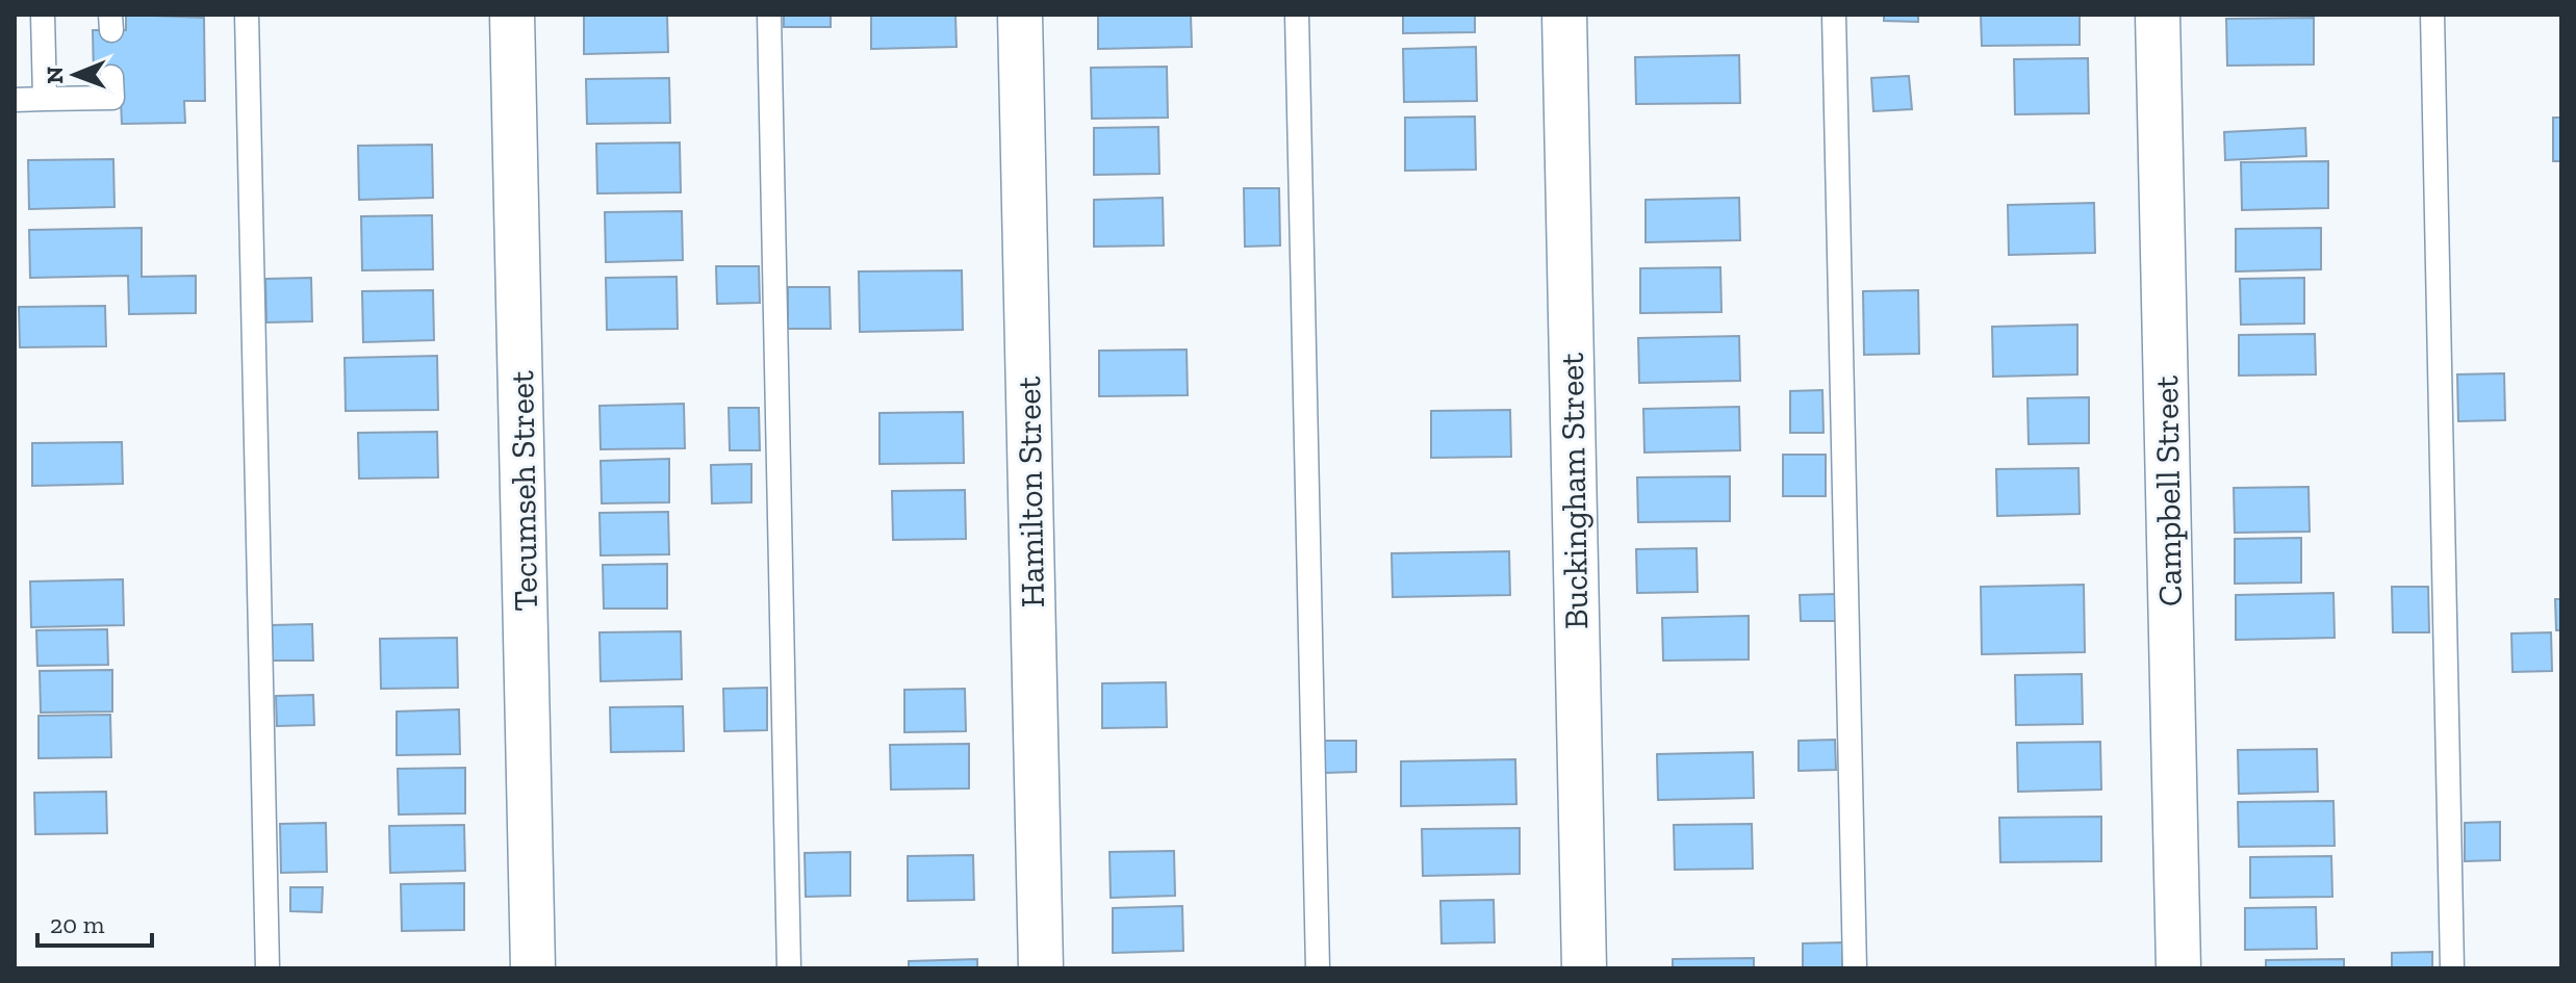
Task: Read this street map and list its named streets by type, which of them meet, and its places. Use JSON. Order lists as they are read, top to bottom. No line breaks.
{"streets":{"street":["Tecumseh Street","Buckingham Street","Campbell Street","Hamilton Street"]},"scale_bar":"20 m","north":"left"}
